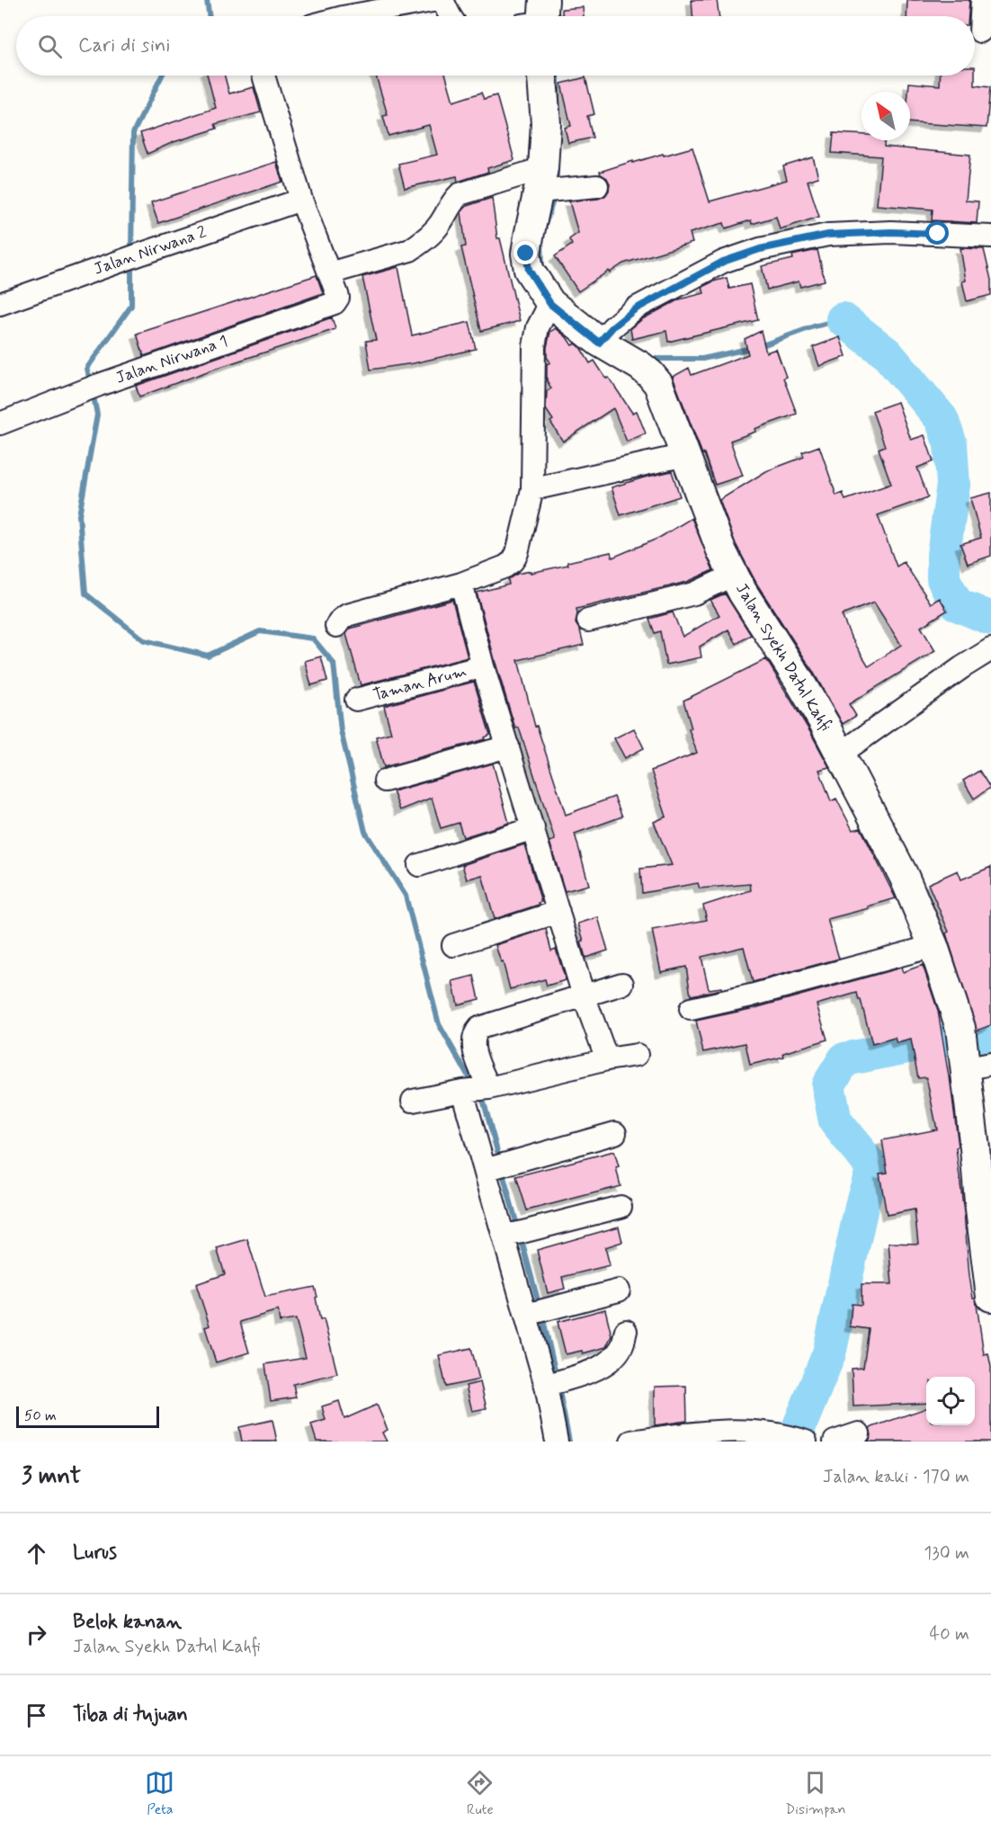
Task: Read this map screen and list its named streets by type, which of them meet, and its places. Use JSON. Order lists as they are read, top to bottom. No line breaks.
{"streets":{"street":["Jalan Nirwana 2","Jalan Nirwana 1","Jalan Syekh Datul Kahfi","Taman Arum"]},"scale_bar":"50 m","north":"top left","page":{"search":"Cari di sini","scale":"50 m","heading":["3 mnt","Jalan kaki · 170 m"],"list":[["Lurus","130 m"],["Belok kanan","Jalan Syekh Datul Kahfi","40 m"],"Tiba di tujuan"],"nav":["Peta","Rute","Disimpan"]}}
